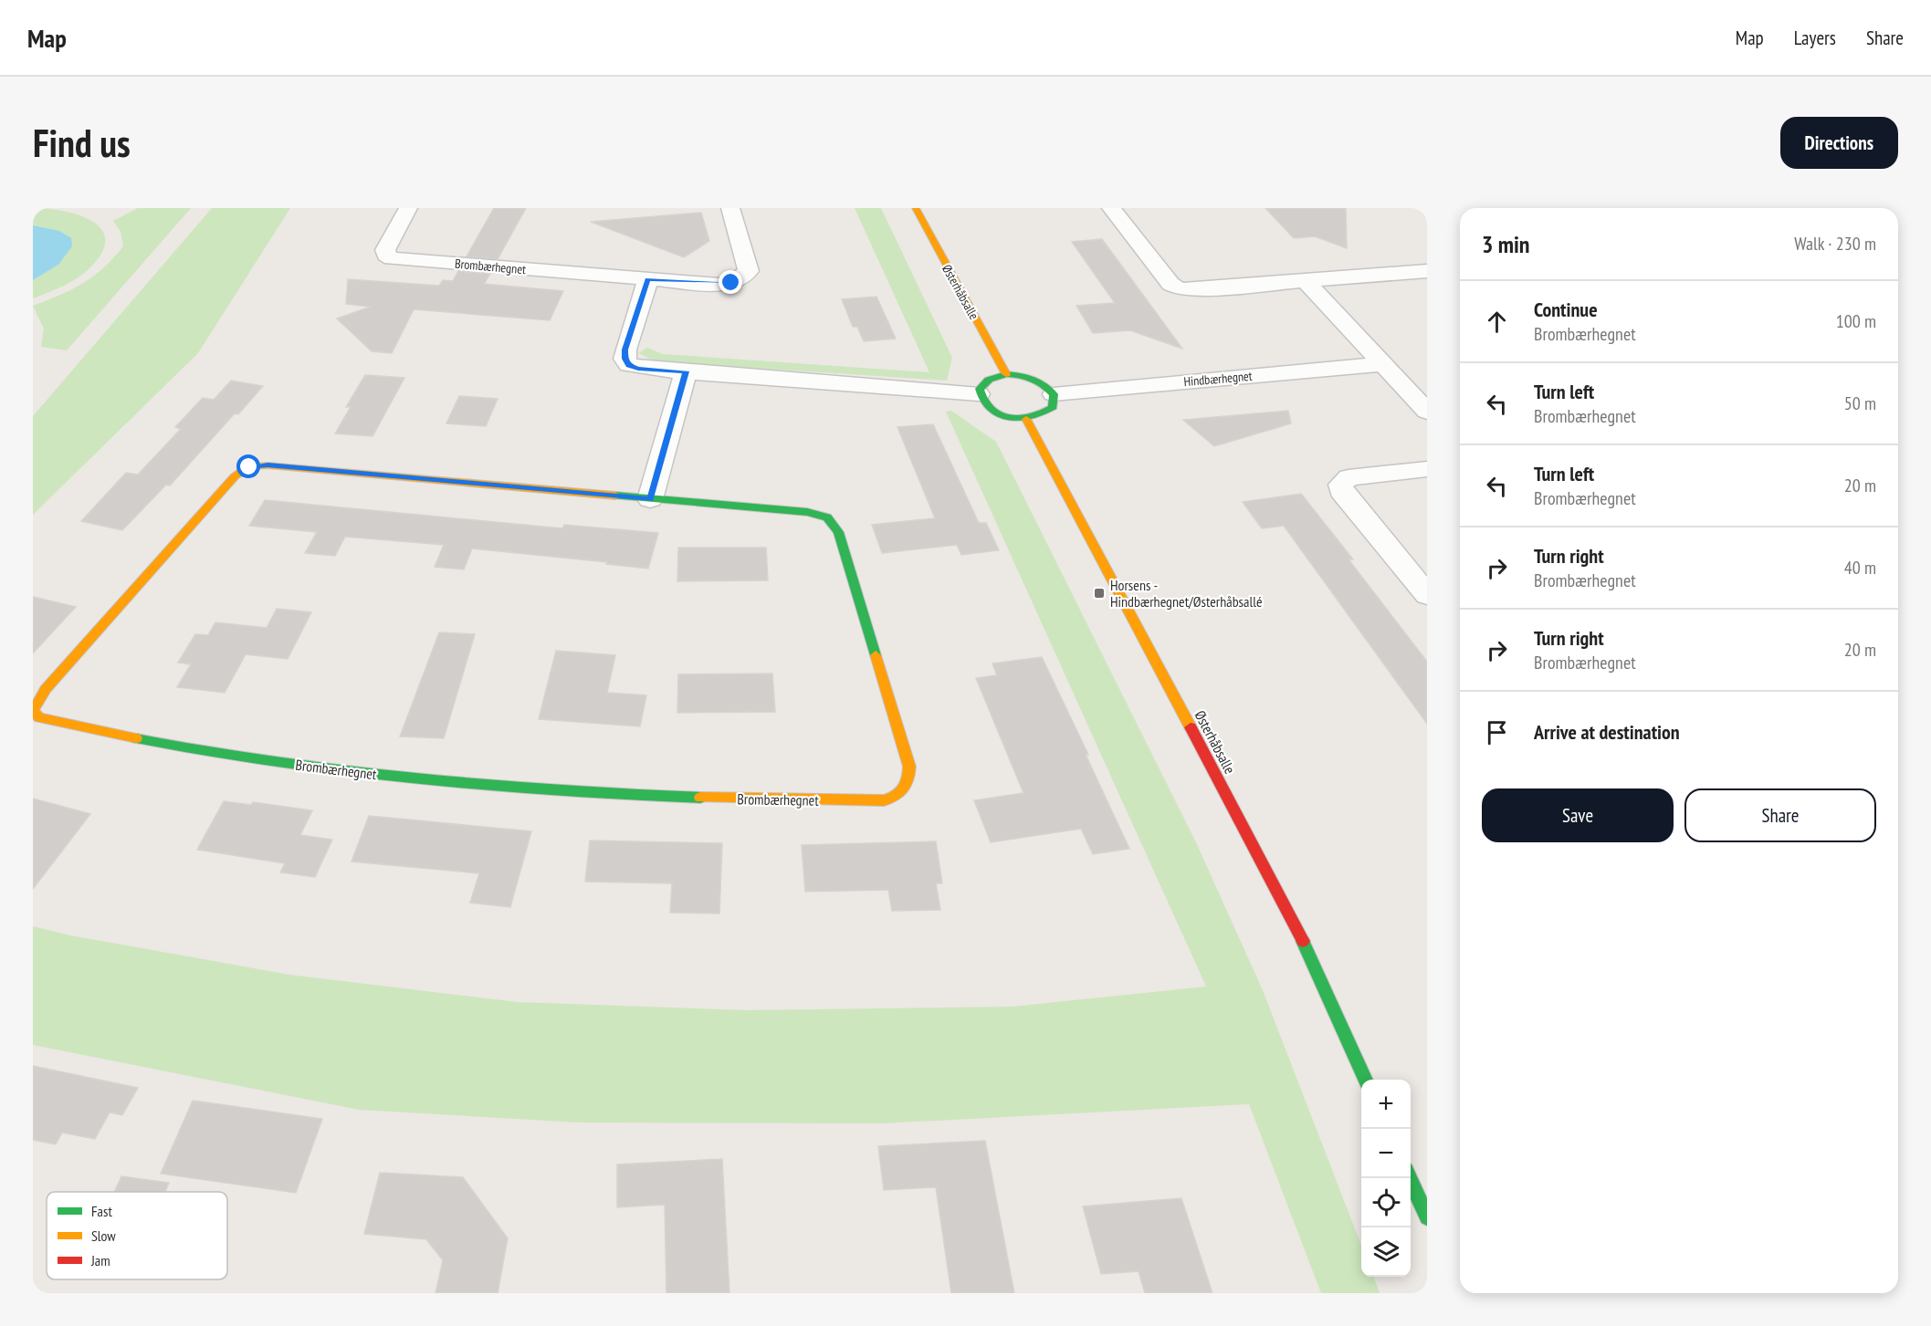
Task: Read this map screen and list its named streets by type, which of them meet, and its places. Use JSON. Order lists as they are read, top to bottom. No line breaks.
{"streets":{"street":["Brombærhegnet","Østerhåbsalle","Hindbærhegnet"]},"crossings":[["Østerhåbsalle","Hindbærhegnet"]],"places":{"transit":["Horsens - Hindbærhegnet/Østerhåbsallé"]},"legend":["Fast","Slow","Jam"],"page":{"header":"Map","nav":["Map","Layers","Share"],"buttons":["Directions",["Save","Share"]],"title":"Find us","heading":["3 min","Walk · 230 m"],"list":[["Continue","Brombærhegnet","100 m"],["Turn left","Brombærhegnet","50 m"],["Turn left","Brombærhegnet","20 m"],["Turn right","Brombærhegnet","40 m"],["Turn right","Brombærhegnet","20 m"],"Arrive at destination"],"map_buttons":["+","−"]}}
